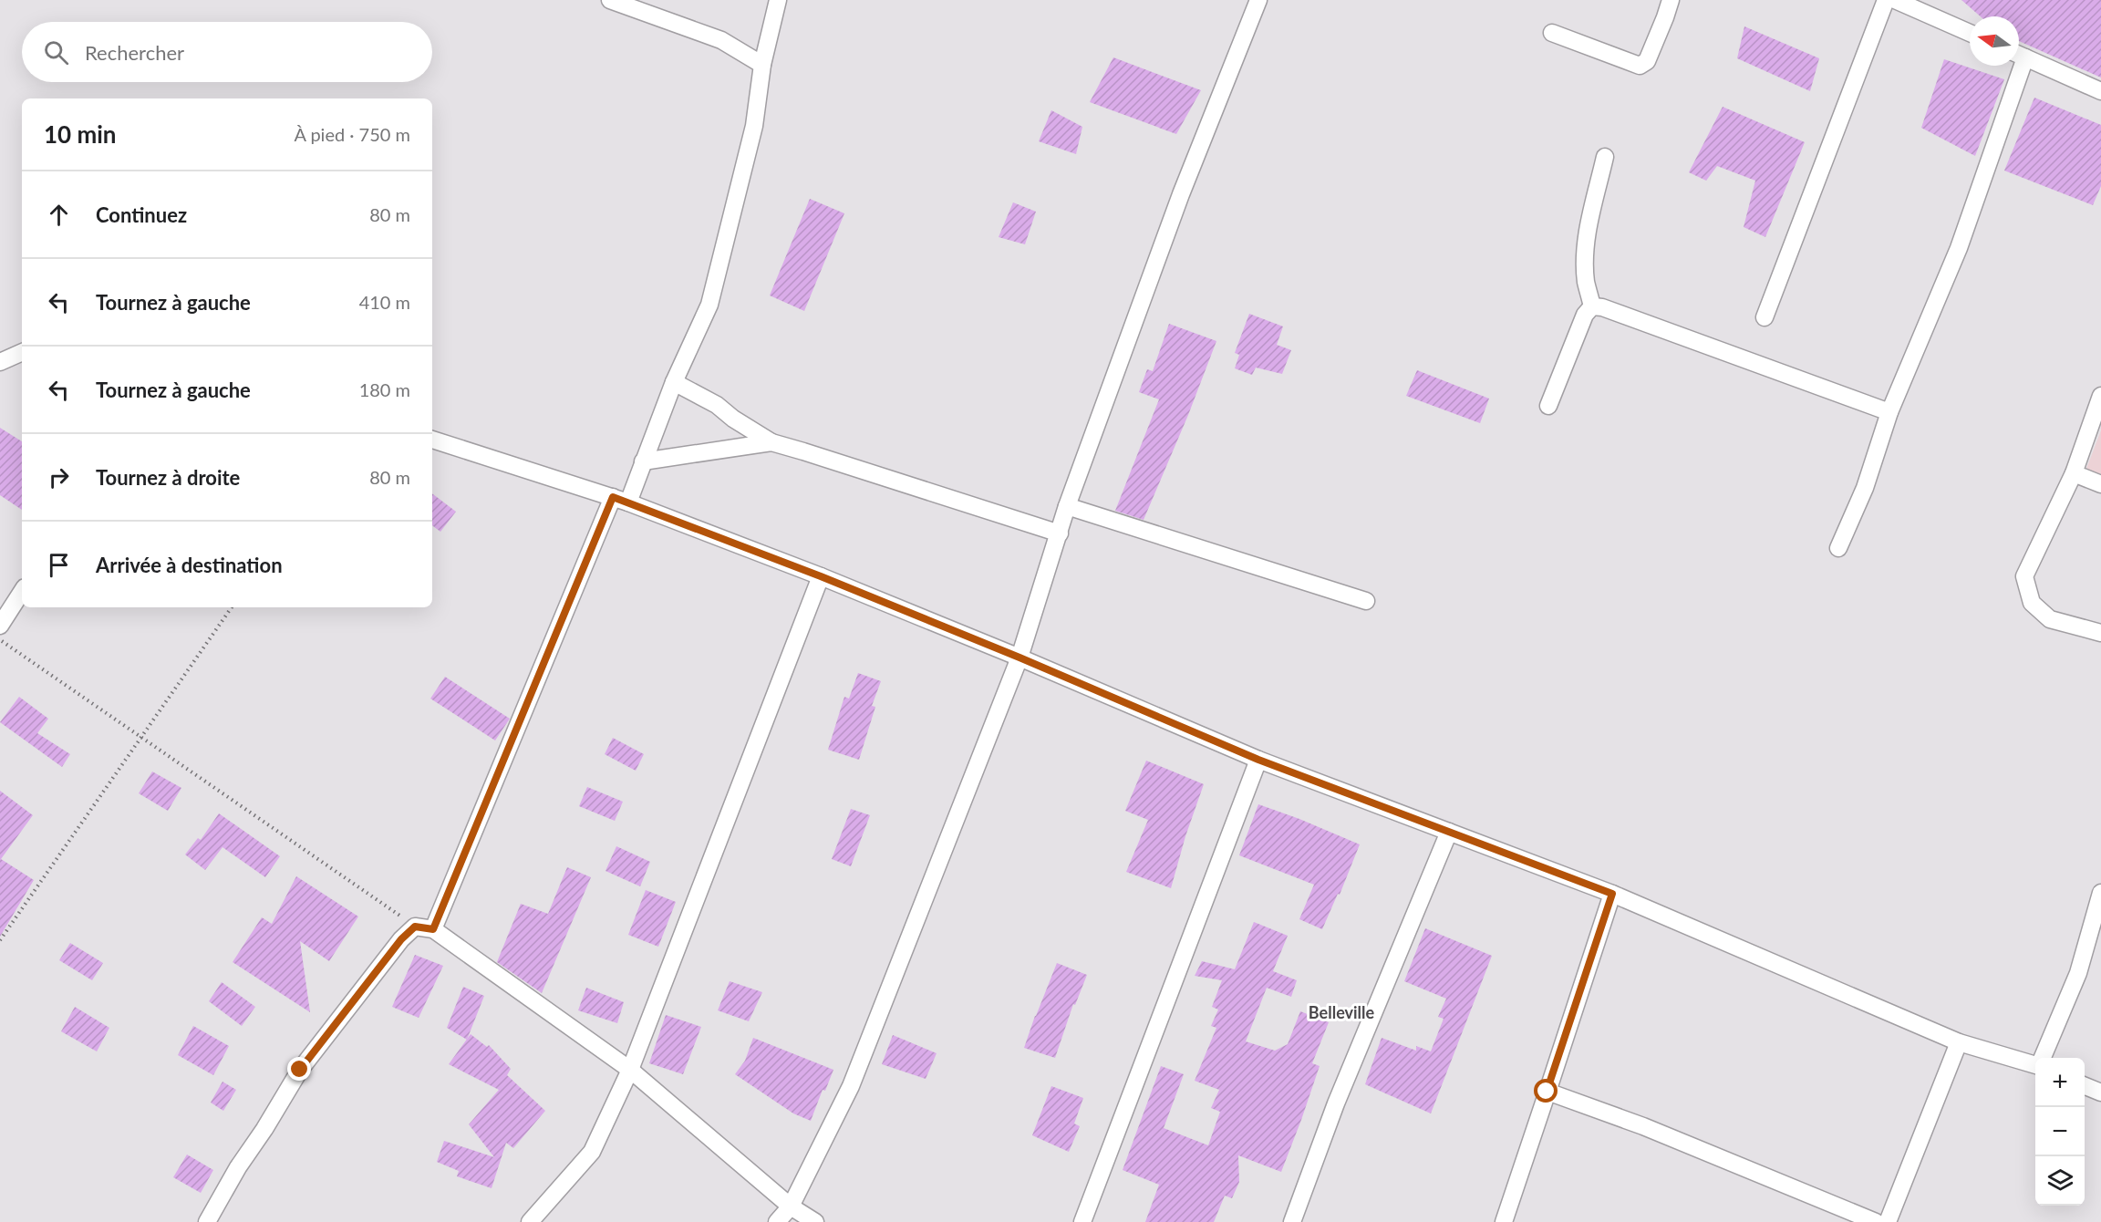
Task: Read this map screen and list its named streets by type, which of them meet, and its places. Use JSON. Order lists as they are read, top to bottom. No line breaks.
{"districts":["Belleville"],"north":"left","page":{"search":"Rechercher","heading":["10 min","À pied · 750 m"],"list":[["Continuez","80 m"],["Tournez à gauche","410 m"],["Tournez à gauche","180 m"],["Tournez à droite","80 m"],"Arrivée à destination"],"map_buttons":["+","−"]}}
